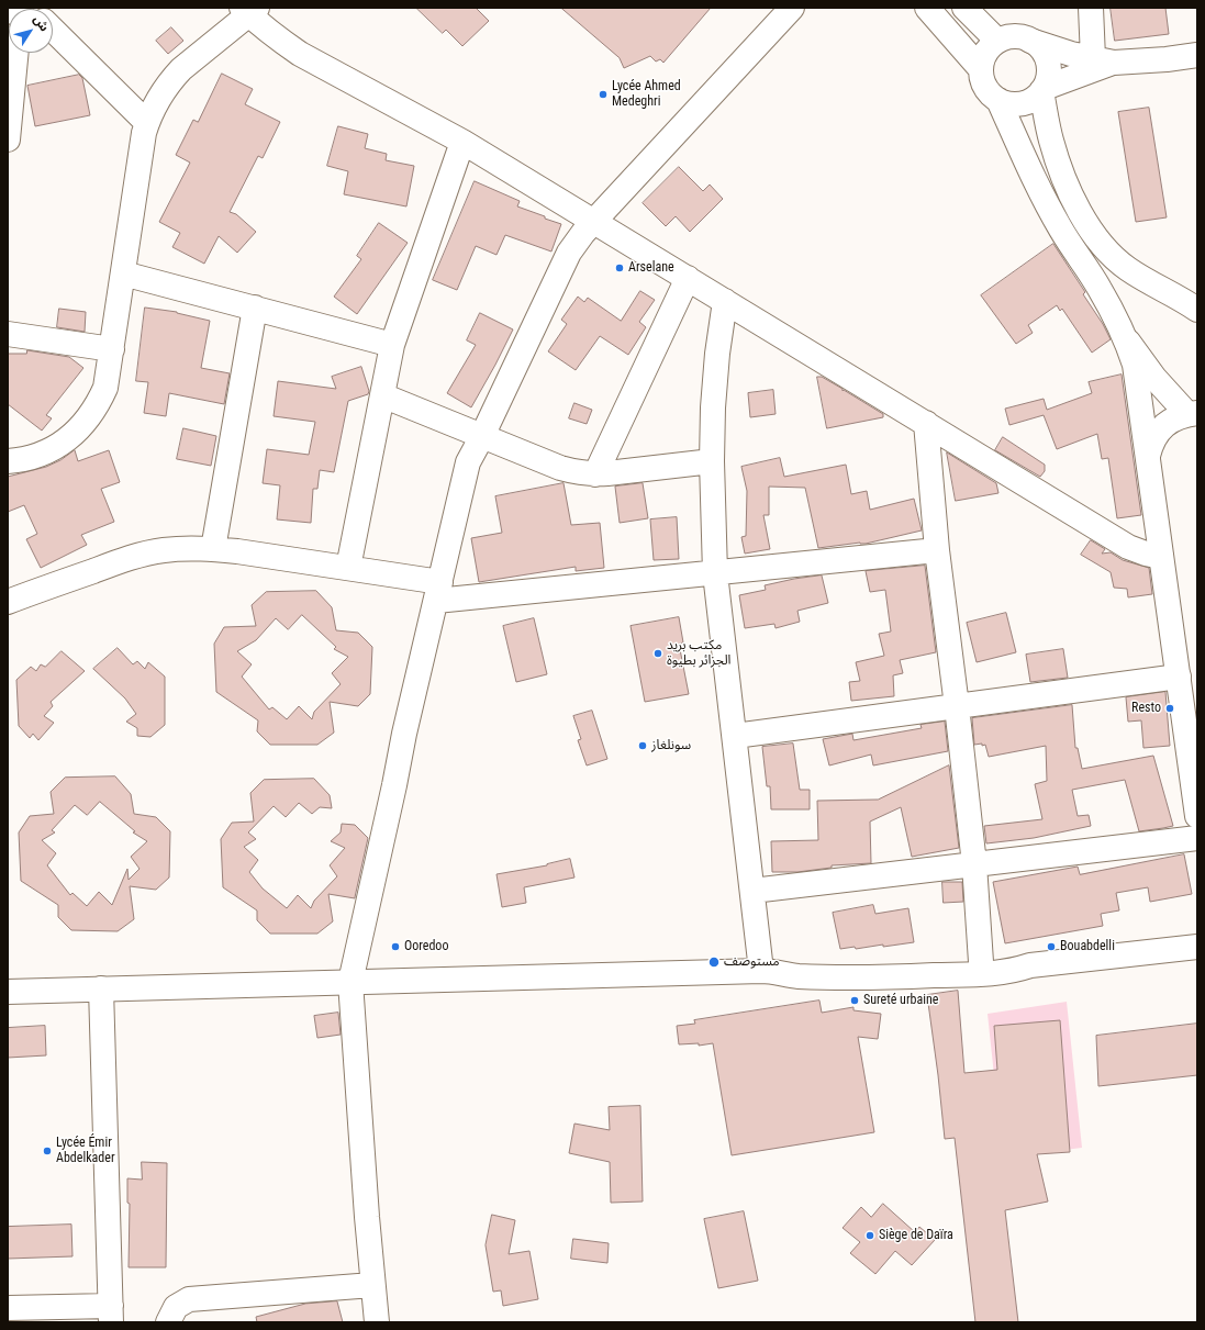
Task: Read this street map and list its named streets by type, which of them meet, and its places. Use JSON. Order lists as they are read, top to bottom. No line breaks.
{"places":["Lycée Ahmed Medeghri","Arselane","مكتب بريد الجزائر بطيوة","Resto","سونلغاز","Ooredoo","Bouabdelli","مستوصف","Sureté urbaine","Lycée Émir Abdelkader","Siège de Daïra"],"north":"top right"}
